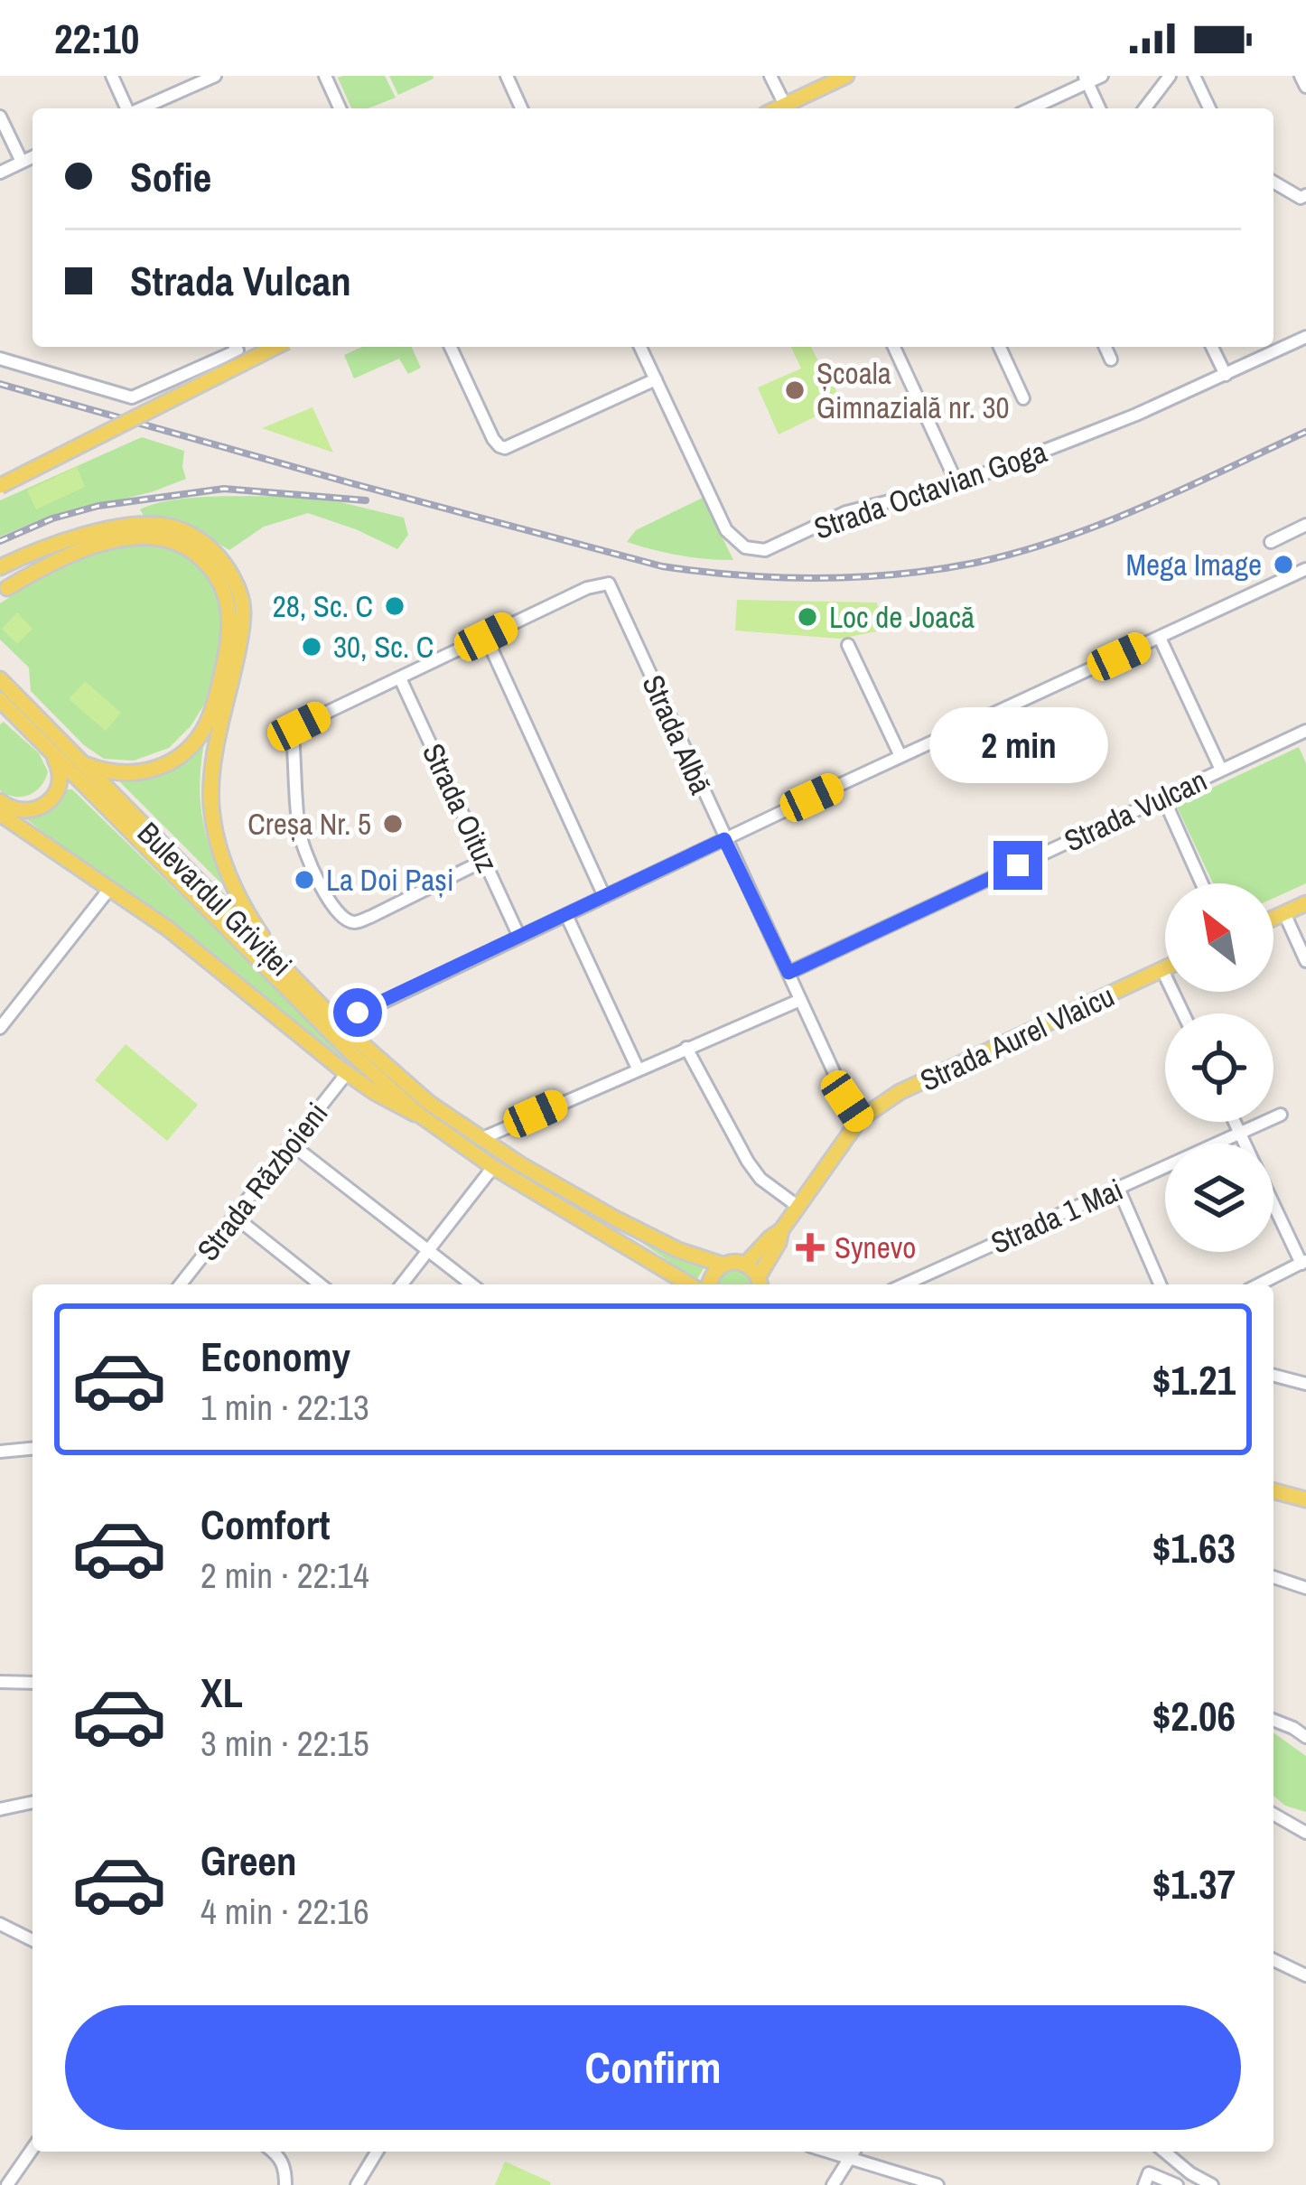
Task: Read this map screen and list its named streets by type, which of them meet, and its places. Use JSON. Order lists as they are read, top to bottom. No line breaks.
{"streets":{"main road":["Bulevardul Griviței","Strada Aurel Vlaicu"],"street":["Strada Octavian Goga","Strada Albă","Strada Oituz","Strada Vulcan","Strada Războieni","Strada 1 Mai"]},"crossings":[["Strada Albă","Strada Vulcan"],["Strada Albă","Strada Aurel Vlaicu"],["Bulevardul Griviței","Strada Aurel Vlaicu"],["Bulevardul Griviței","Strada Războieni"]],"places":{"other":["Școala Gimnazială nr. 30","Mega Image","28, Sc. C","Loc de Joacă","30, Sc. C","Creșa Nr. 5","La Doi Pași"],"health":["Synevo"]},"north":"top left","page":{"status":"22:10","banner":["Sofie","Strada Vulcan"],"bubble":"2 min","list":[{"name":"Economy","note":"1 min · 22:13","value":"$1.21"},{"name":"Comfort","note":"2 min · 22:14","value":"$1.63"},{"name":"XL","note":"3 min · 22:15","value":"$2.06"},{"name":"Green","note":"4 min · 22:16","value":"$1.37"}],"buttons":"Confirm"}}
